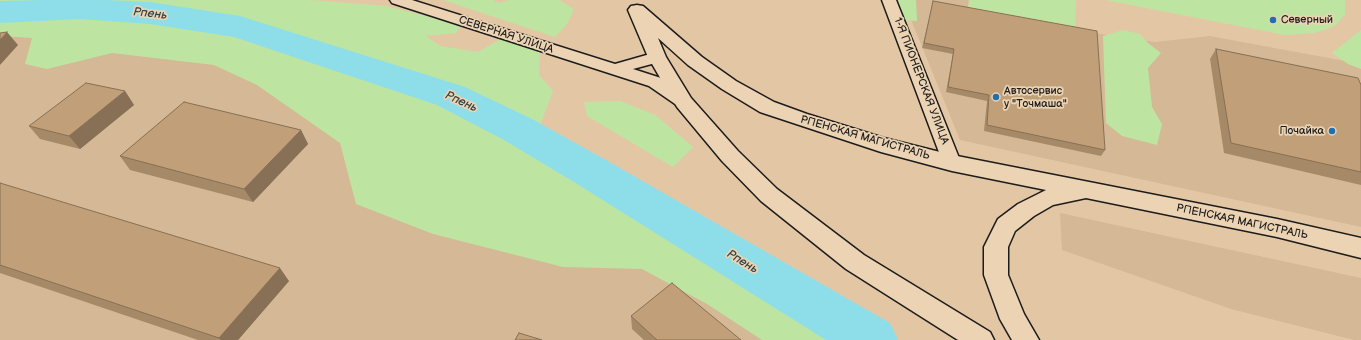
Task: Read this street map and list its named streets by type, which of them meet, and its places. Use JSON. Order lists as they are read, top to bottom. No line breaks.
{"streets":{"main road":["РПЕНСКАЯ МАГИСТРАЛЬ"],"street":["СЕВЕРНАЯ УЛИЦА","1-Я ПИОНЕРСКАЯ УЛИЦА"]},"crossings":[["СЕВЕРНАЯ УЛИЦА","РПЕНСКАЯ МАГИСТРАЛЬ"],["1-Я ПИОНЕРСКАЯ УЛИЦА","РПЕНСКАЯ МАГИСТРАЛЬ"]],"water":["Рпень"],"places":["Северный","Автосервис у \"Точмаша\"","Почайка"]}
